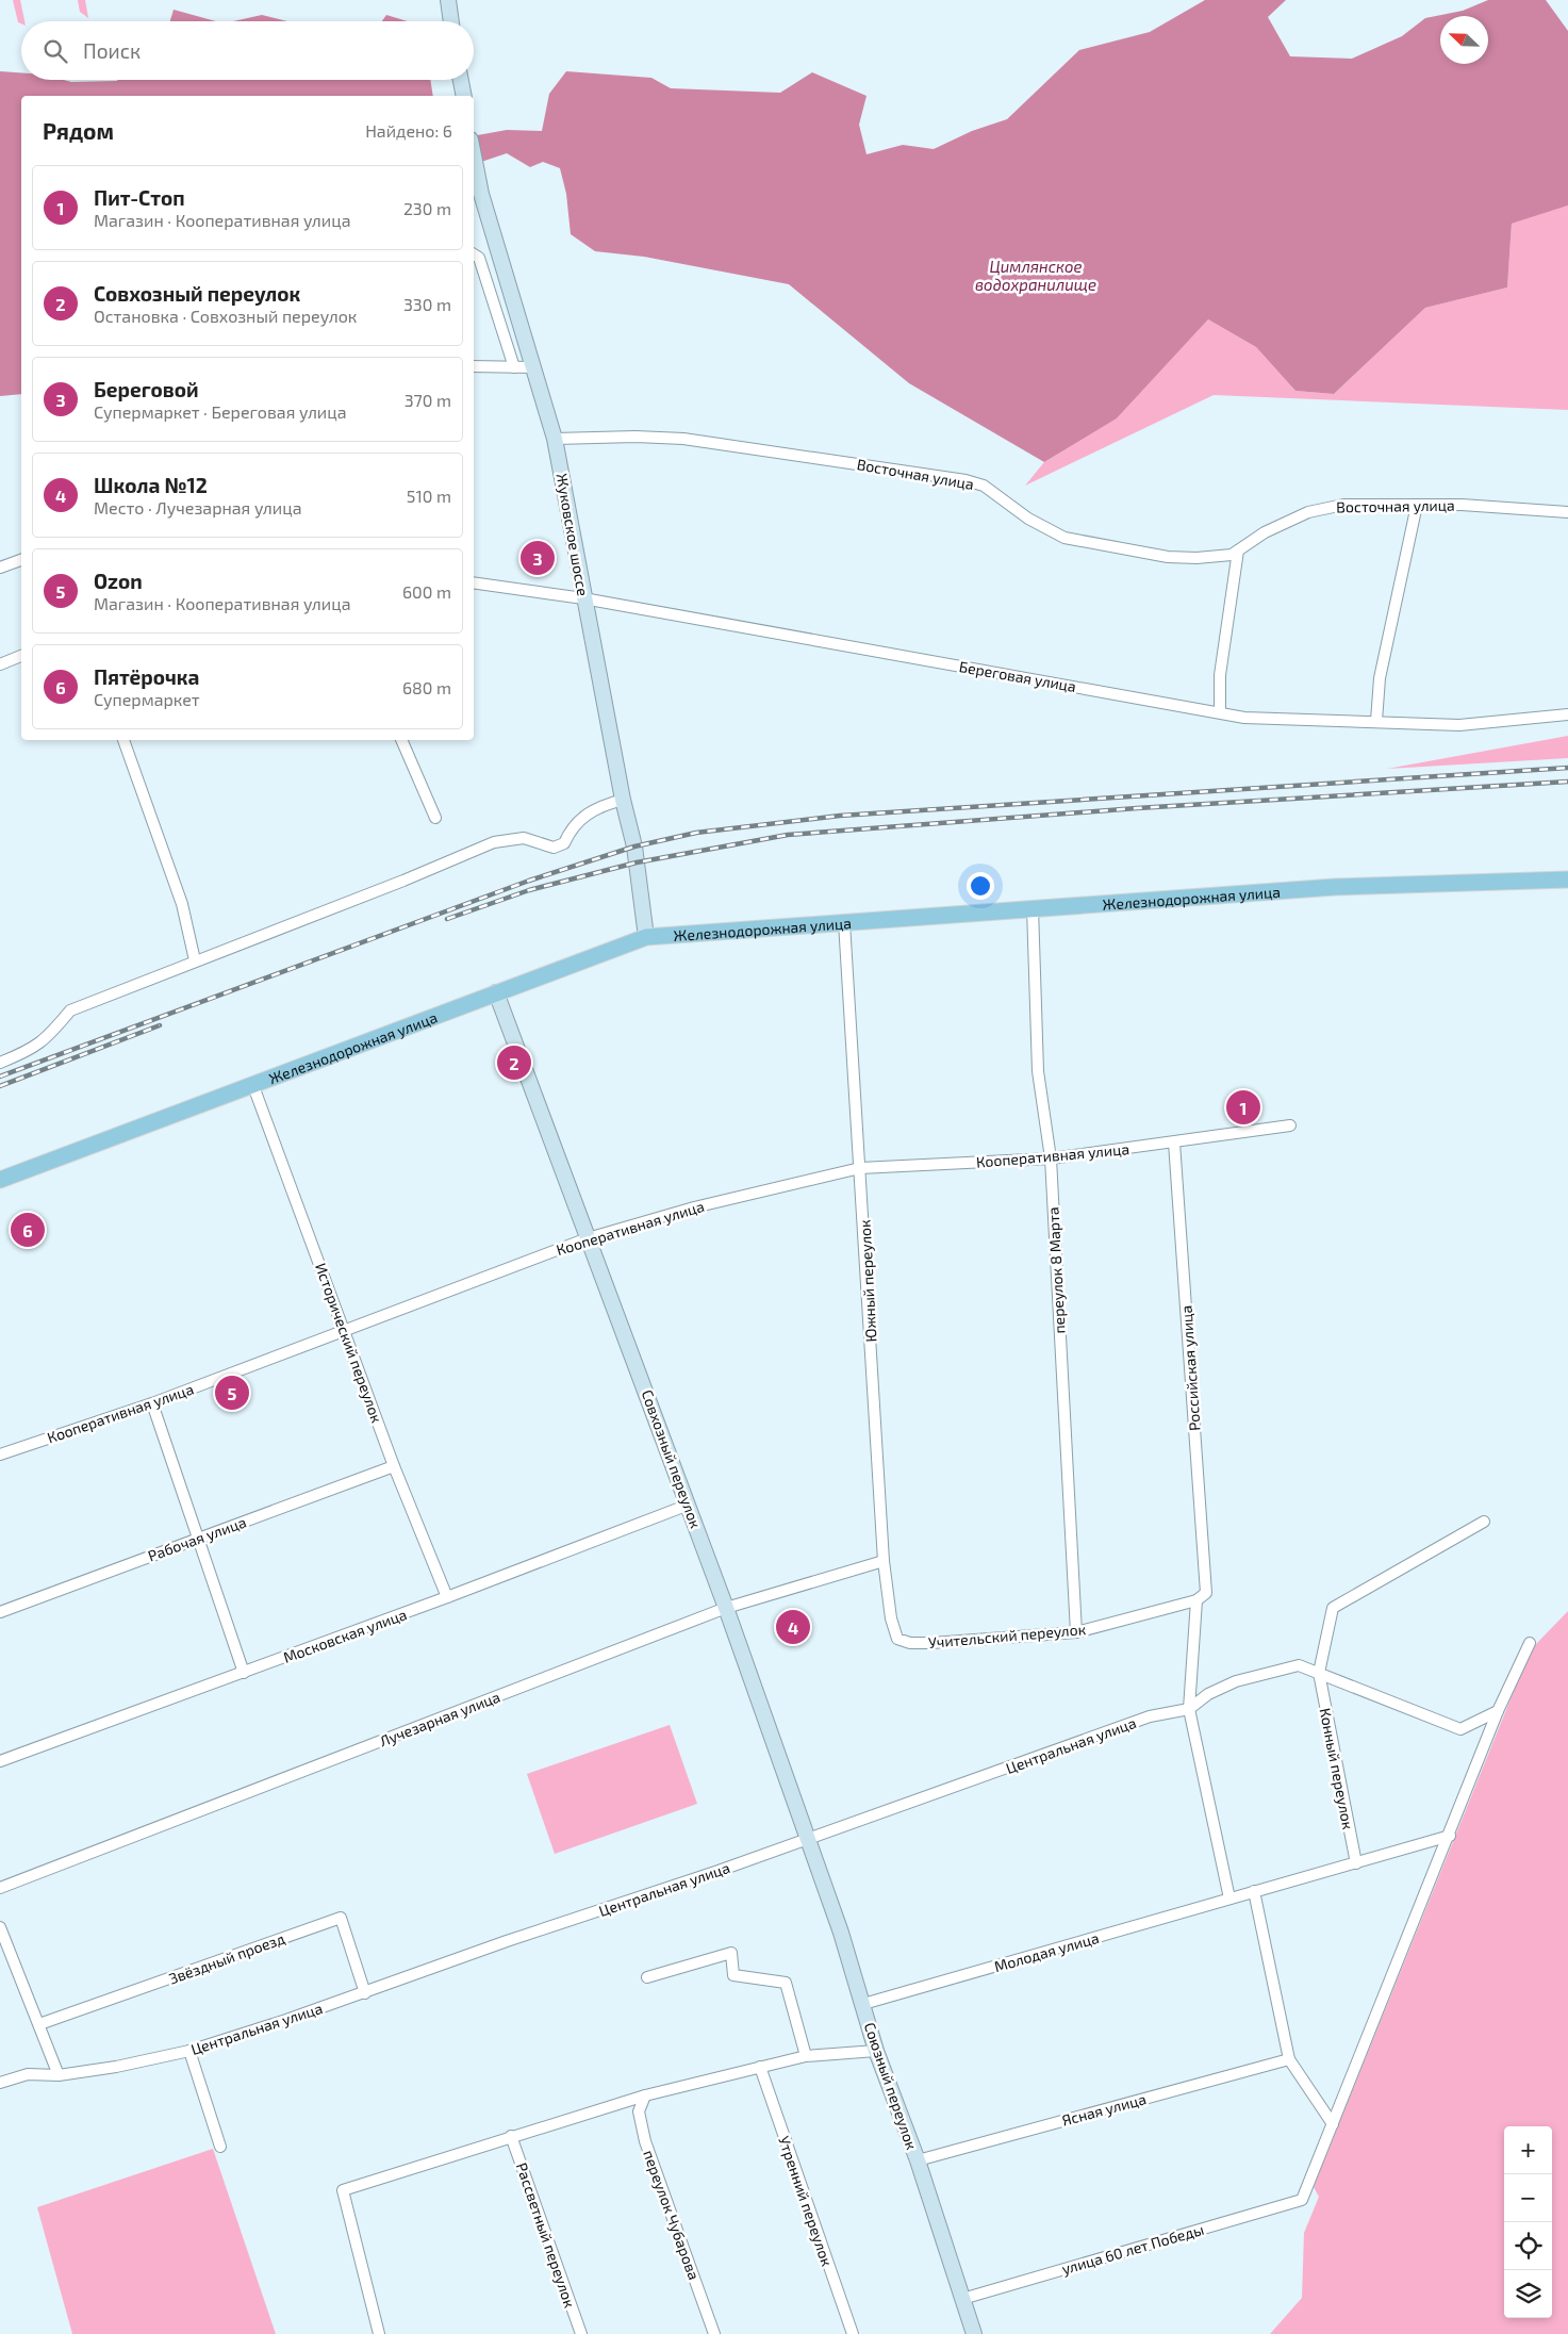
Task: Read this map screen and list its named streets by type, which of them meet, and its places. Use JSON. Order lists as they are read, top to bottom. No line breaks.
{"streets":{"main road":["Железнодорожная улица"],"street":["Восточная улица","Жуковское шоссе","Береговая улица","Кооперативная улица","переулок 8 Марта","Южный переулок","Исторический переулок","Российская улица","Совхозный переулок","Рабочая улица","Московская улица","Учительский переулок","Лучезарная улица","Центральная улица","Конный переулок","Молодая улица","Звёздный проезд","Союзный переулок","Ясная улица","Утренний переулок","переулок Чубарова","Рассветный переулок","улица 60 лет Победы"]},"crossings":[["Восточная улица","Жуковское шоссе"],["Жуковское шоссе","Береговая улица"],["Жуковское шоссе","Железнодорожная улица"],["Железнодорожная улица","переулок 8 Марта"],["Железнодорожная улица","Южный переулок"],["Железнодорожная улица","Исторический переулок"],["Железнодорожная улица","Совхозный переулок"],["Кооперативная улица","переулок 8 Марта"],["Кооперативная улица","Южный переулок"],["Кооперативная улица","Исторический переулок"],["Кооперативная улица","Российская улица"],["Кооперативная улица","Совхозный переулок"],["переулок 8 Марта","Учительский переулок"],["Южный переулок","Учительский переулок"],["Южный переулок","Лучезарная улица"],["Исторический переулок","Рабочая улица"],["Исторический переулок","Московская улица"],["Российская улица","Учительский переулок"],["Совхозный переулок","Московская улица"],["Совхозный переулок","Лучезарная улица"],["Совхозный переулок","Центральная улица"],["Совхозный переулок","Союзный переулок"],["Центральная улица","Конный переулок"],["Центральная улица","Звёздный проезд"],["Центральная улица","Союзный переулок"],["Конный переулок","Молодая улица"],["Молодая улица","Союзный переулок"],["Союзный переулок","Ясная улица"],["Союзный переулок","улица 60 лет Победы"]],"water":["Цимлянское водохранилище"],"north":"top left","page":{"search":"Поиск","heading":["Рядом","Найдено: 6"],"list":[{"mark":"1","name":"Пит-Стоп","note":"Магазин · Кооперативная улица","value":"230 m"},{"mark":"2","name":"Совхозный переулок","note":"Остановка · Совхозный переулок","value":"330 m"},{"mark":"3","name":"Береговой","note":"Супермаркет · Береговая улица","value":"370 m"},{"mark":"4","name":"Школа №12","note":"Место · Лучезарная улица","value":"510 m"},{"mark":"5","name":"Ozon","note":"Магазин · Кооперативная улица","value":"600 m"},{"mark":"6","name":"Пятёрочка","note":"Супермаркет","value":"680 m"}],"pins":["3","2","1","6","5","4"],"map_buttons":["+","−"]}}
